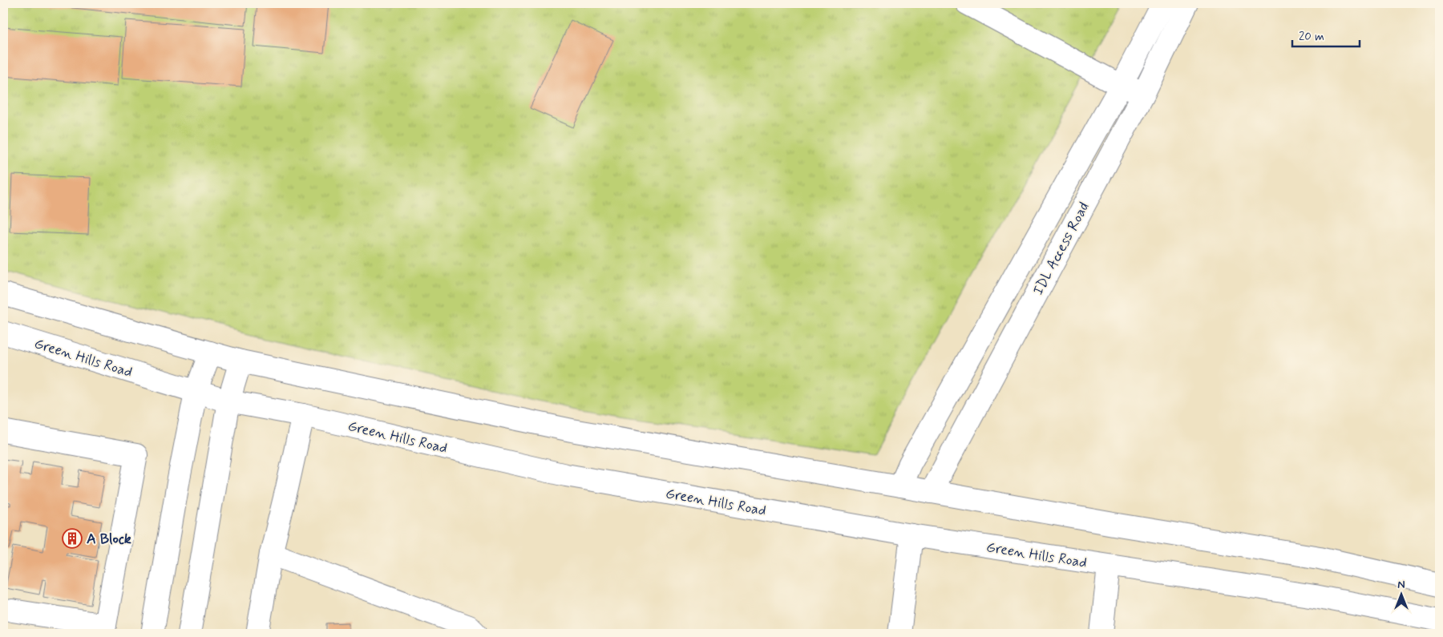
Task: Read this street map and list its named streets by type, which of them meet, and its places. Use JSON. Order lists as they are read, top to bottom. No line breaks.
{"streets":{"street":["IDL Access Road","Green Hills Road"]},"places":{"building":["A Block"]},"scale_bar":"20 m","north":"top"}
